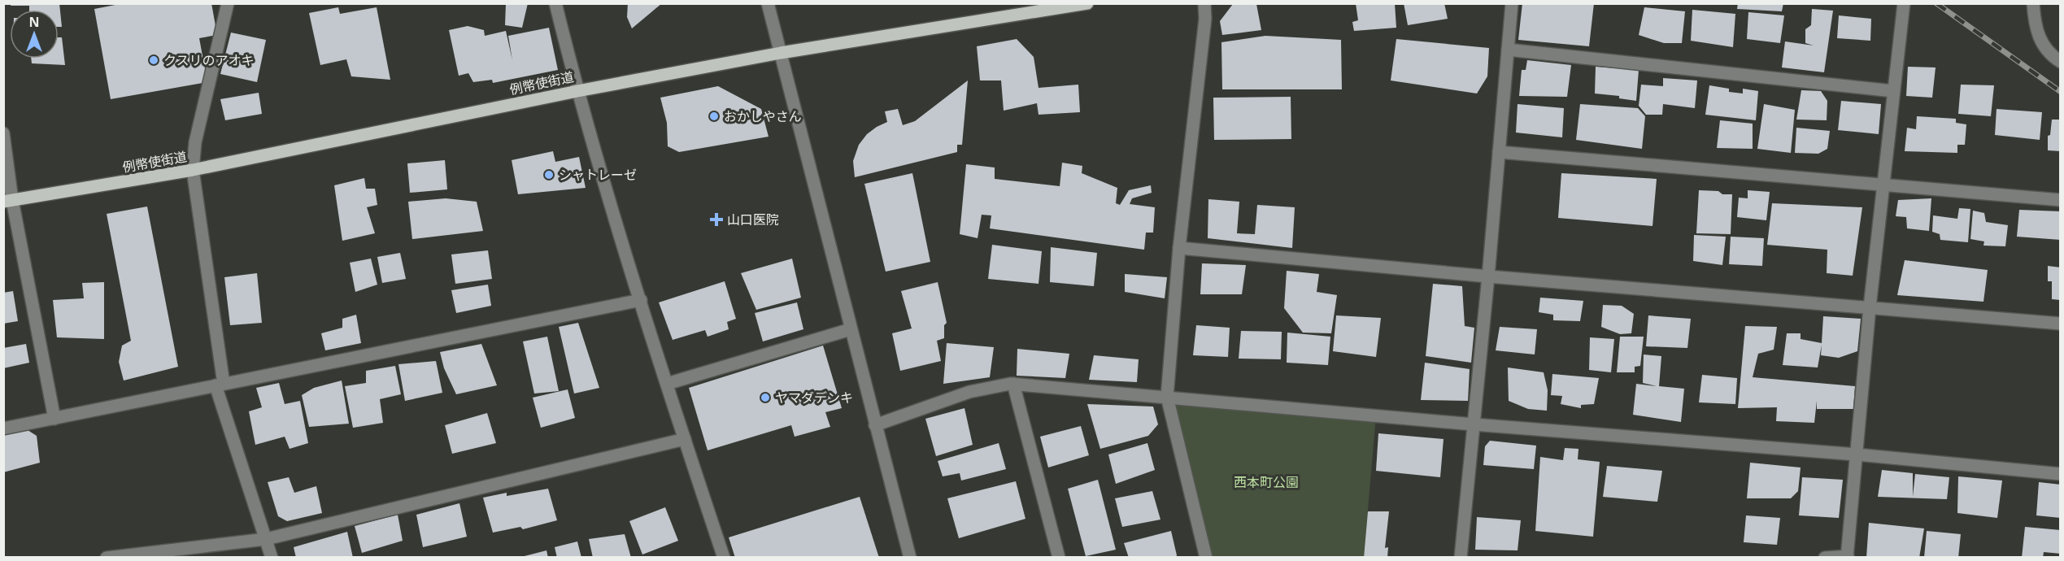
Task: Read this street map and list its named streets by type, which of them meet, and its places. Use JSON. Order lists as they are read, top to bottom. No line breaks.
{"streets":{"main road":["例幣使街道"]},"parks":["西本町公園"],"places":{"other":["クスリのアオキ","おかしやさん","シャトレーゼ","ヤマダデンキ"],"health":["山口医院"]},"north":"top"}
